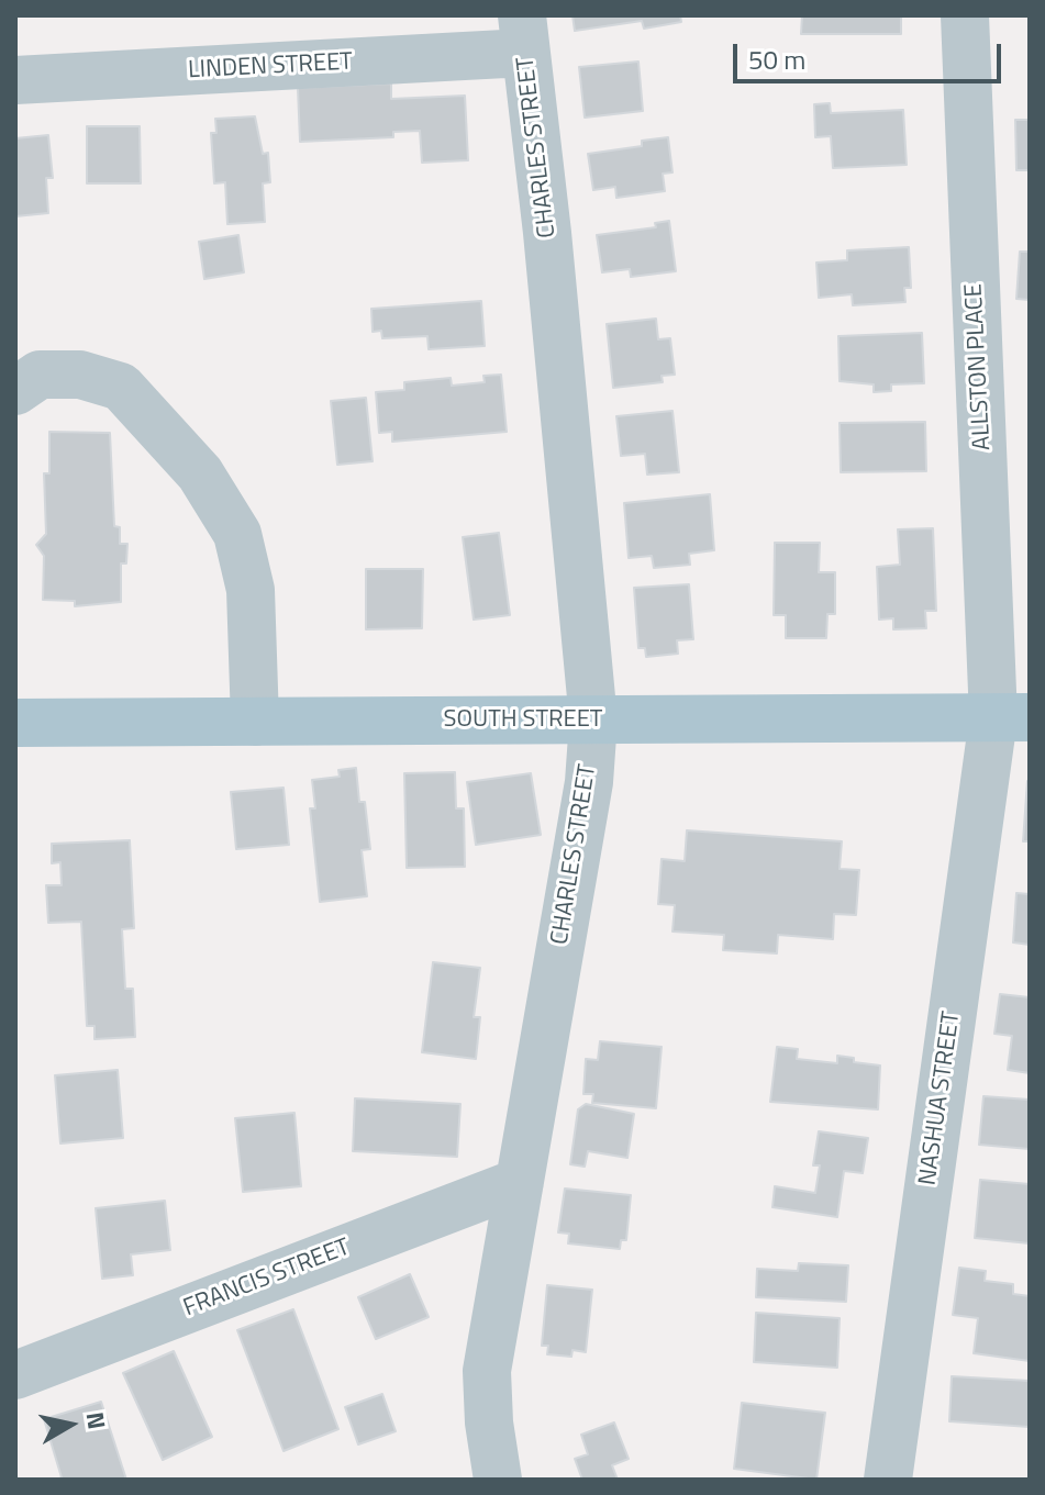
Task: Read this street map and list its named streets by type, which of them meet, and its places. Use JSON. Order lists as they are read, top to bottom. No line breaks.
{"streets":{"main road":["SOUTH STREET"],"street":["LINDEN STREET","CHARLES STREET","ALLSTON PLACE","NASHUA STREET","FRANCIS STREET"]},"crossings":[["LINDEN STREET","CHARLES STREET"],["CHARLES STREET","SOUTH STREET"],["CHARLES STREET","FRANCIS STREET"],["ALLSTON PLACE","SOUTH STREET"],["ALLSTON PLACE","NASHUA STREET"],["SOUTH STREET","NASHUA STREET"]],"scale_bar":"50 m","north":"right"}
